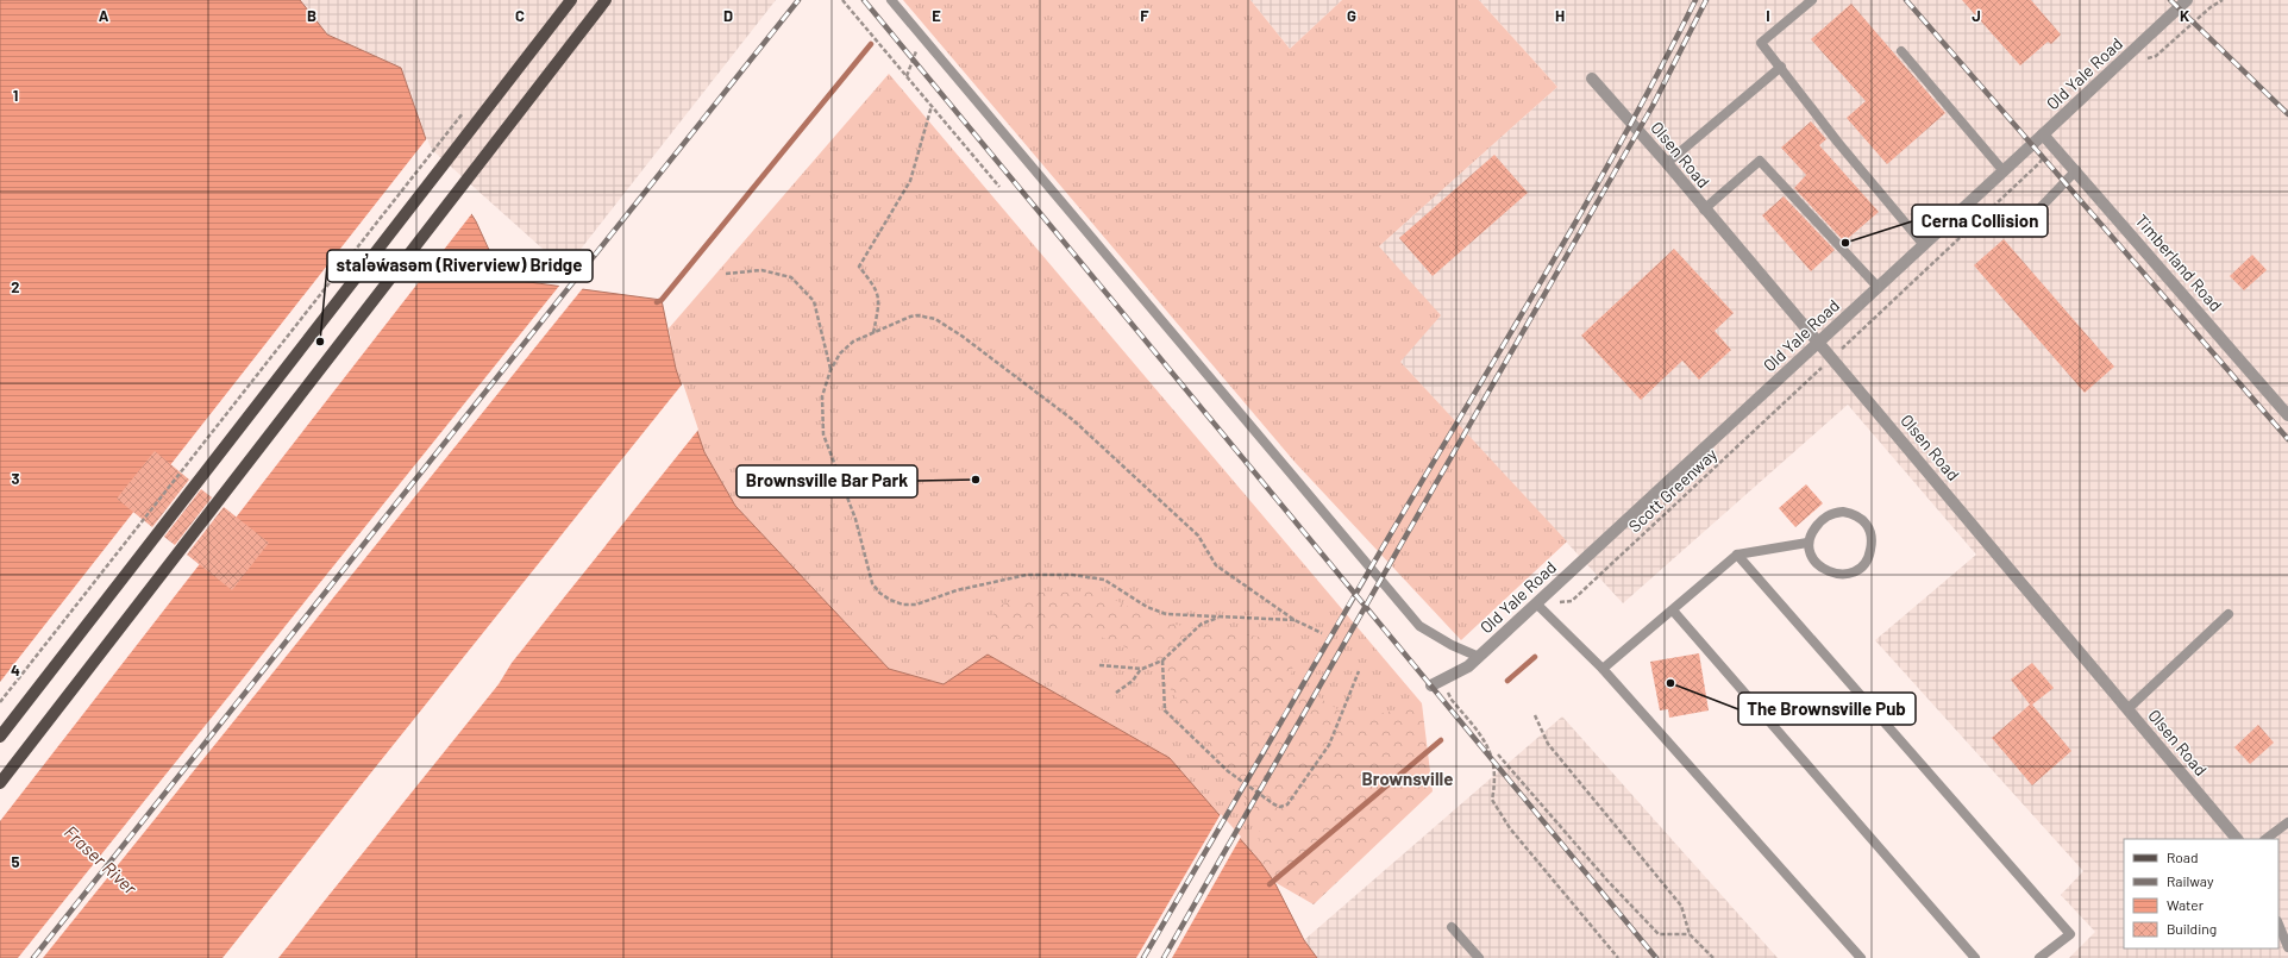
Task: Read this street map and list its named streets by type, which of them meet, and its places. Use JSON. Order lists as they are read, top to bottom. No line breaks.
{"streets":{"street":["Old Yale Road","Olsen Road","Timberland Road"],"path":["Scott Greenway"]},"crossings":[["Old Yale Road","Olsen Road"],["Old Yale Road","Timberland Road"],["Old Yale Road","Scott Greenway"]],"districts":["Brownsville"],"water":["Fraser River"],"places":["Cerna Collision","stal̕əw̓asəm (Riverview) Bridge","Brownsville Bar Park","The Brownsville Pub"],"legend":["Road","Railway","Water","Building"],"grid":{"columns":["A","B","C","D","E","F","G","H","I","J","K"],"rows":["1","2","3","4","5"]}}
